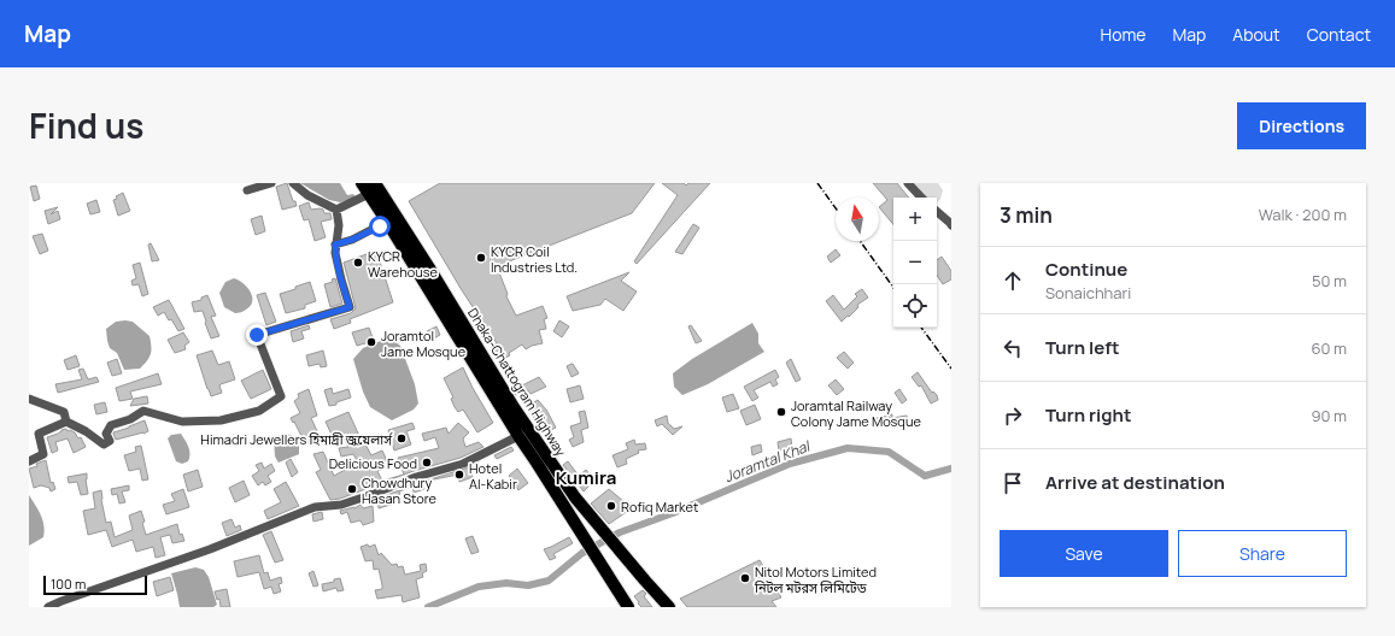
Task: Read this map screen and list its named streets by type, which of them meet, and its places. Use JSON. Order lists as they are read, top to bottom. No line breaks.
{"streets":{"highway":["Dhaka-Chattogram Highway"]},"districts":["Kumira"],"water":["Joramtal Khal"],"places":["KYCR Coil Industries Ltd.","KYCR Warehouse","Joramtol Jame Mosque","Joramtal Railway Colony Jame Mosque","Himadri Jewellers হিমাদ্রী জুয়েলার্স","Delicious Food","Hotel Al-Kabir","Chowdhury Hasan Store","Rofiq Market","Nitol Motors Limited নিটল মটরস লিমিটেড"],"scale_bar":"100 m","north":"top","page":{"header":"Map","nav":["Home","Map","About","Contact"],"title":"Find us","buttons":["Directions",["Save","Share"]],"heading":["3 min","Walk · 200 m"],"map_buttons":["+","−"],"list":[["Continue","Sonaichhari","50 m"],["Turn left","60 m"],["Turn right","90 m"],"Arrive at destination"],"scale":"100 m"}}
